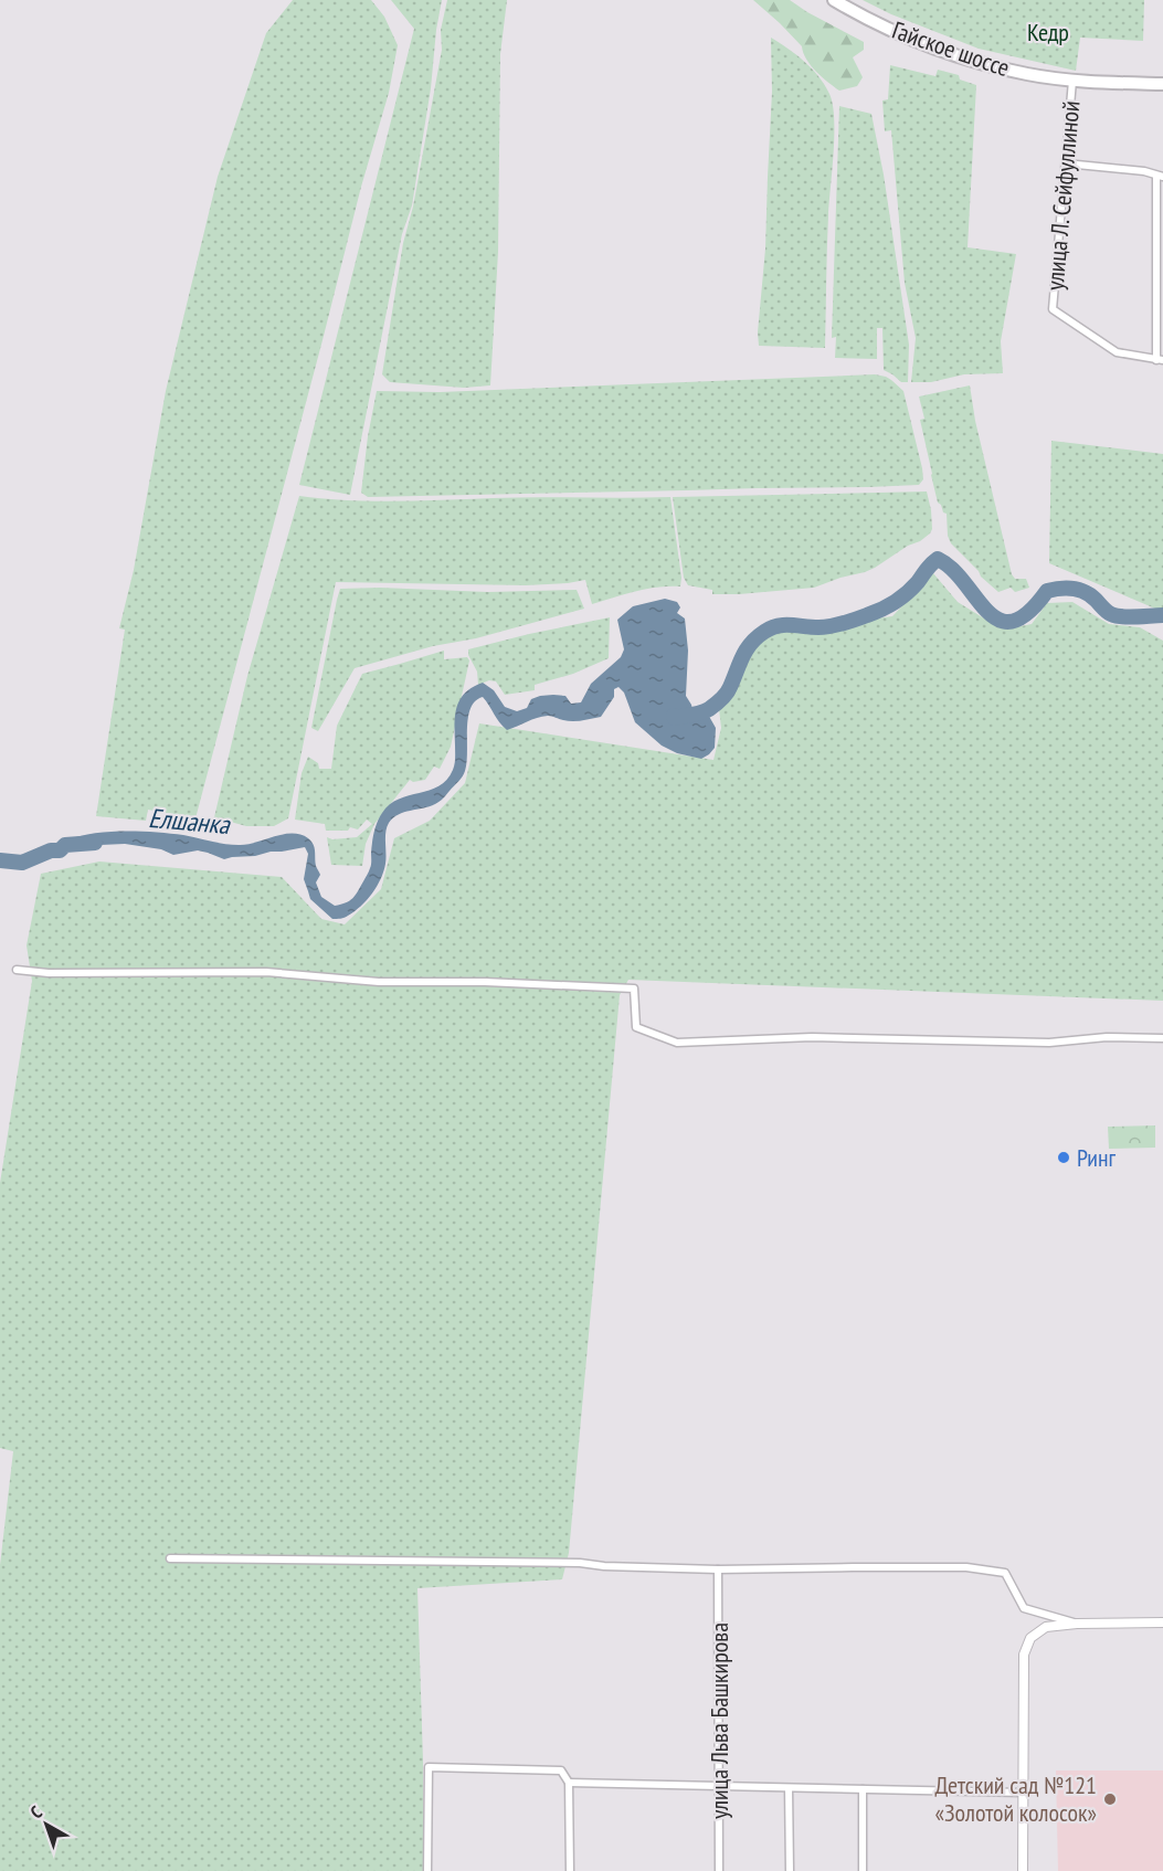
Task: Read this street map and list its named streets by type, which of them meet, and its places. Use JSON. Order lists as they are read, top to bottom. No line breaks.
{"streets":{"main road":["Гайское шоссе"],"street":["улица Л. Сейфуллиной","улица Льва Башкирова"]},"crossings":[["Гайское шоссе","улица Л. Сейфуллиной"]],"water":["Елшанка"],"parks":["Кедр"],"places":["Ринг","Детский сад №121 «Золотой колосок»"],"north":"top left"}
